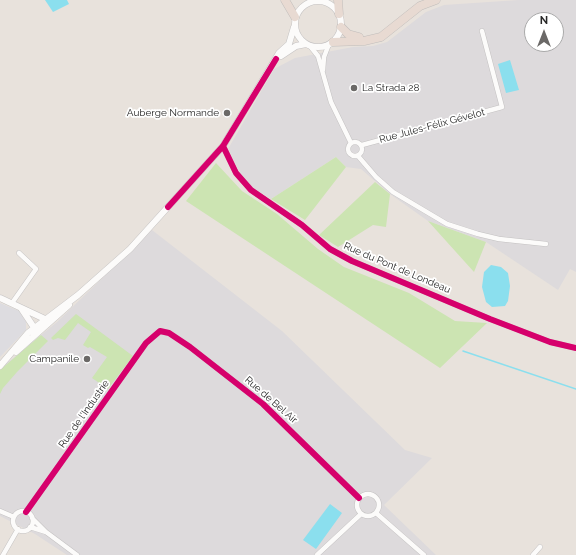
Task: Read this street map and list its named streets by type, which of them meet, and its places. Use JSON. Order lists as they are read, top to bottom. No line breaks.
{"streets":{"street":["Rue Jules-Félix Gévelot","Rue du Pont de Londeau","Rue de Bel Air","Rue de l'Industrie"]},"crossings":[["Rue de Bel Air","Rue de l'Industrie"]],"places":["La Strada 28","Auberge Normande","Campanile"],"north":"top"}
